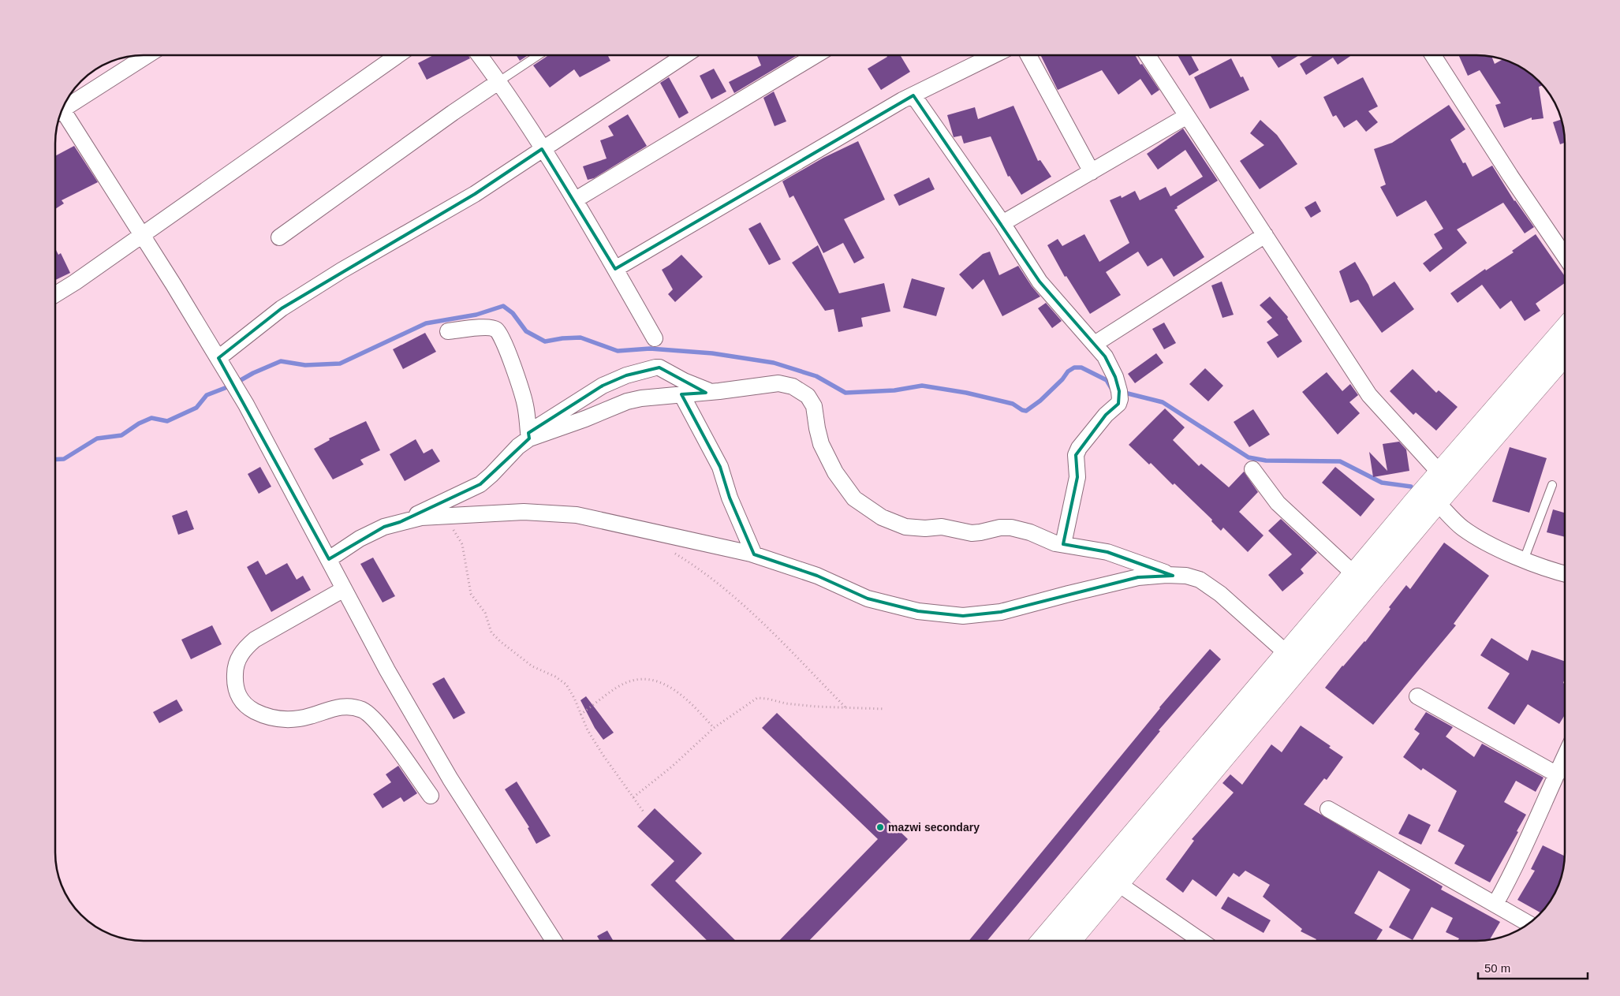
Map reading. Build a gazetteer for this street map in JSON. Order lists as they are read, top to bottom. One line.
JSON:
{"places":["mazwi secondary"],"scale_bar":"50 m"}
